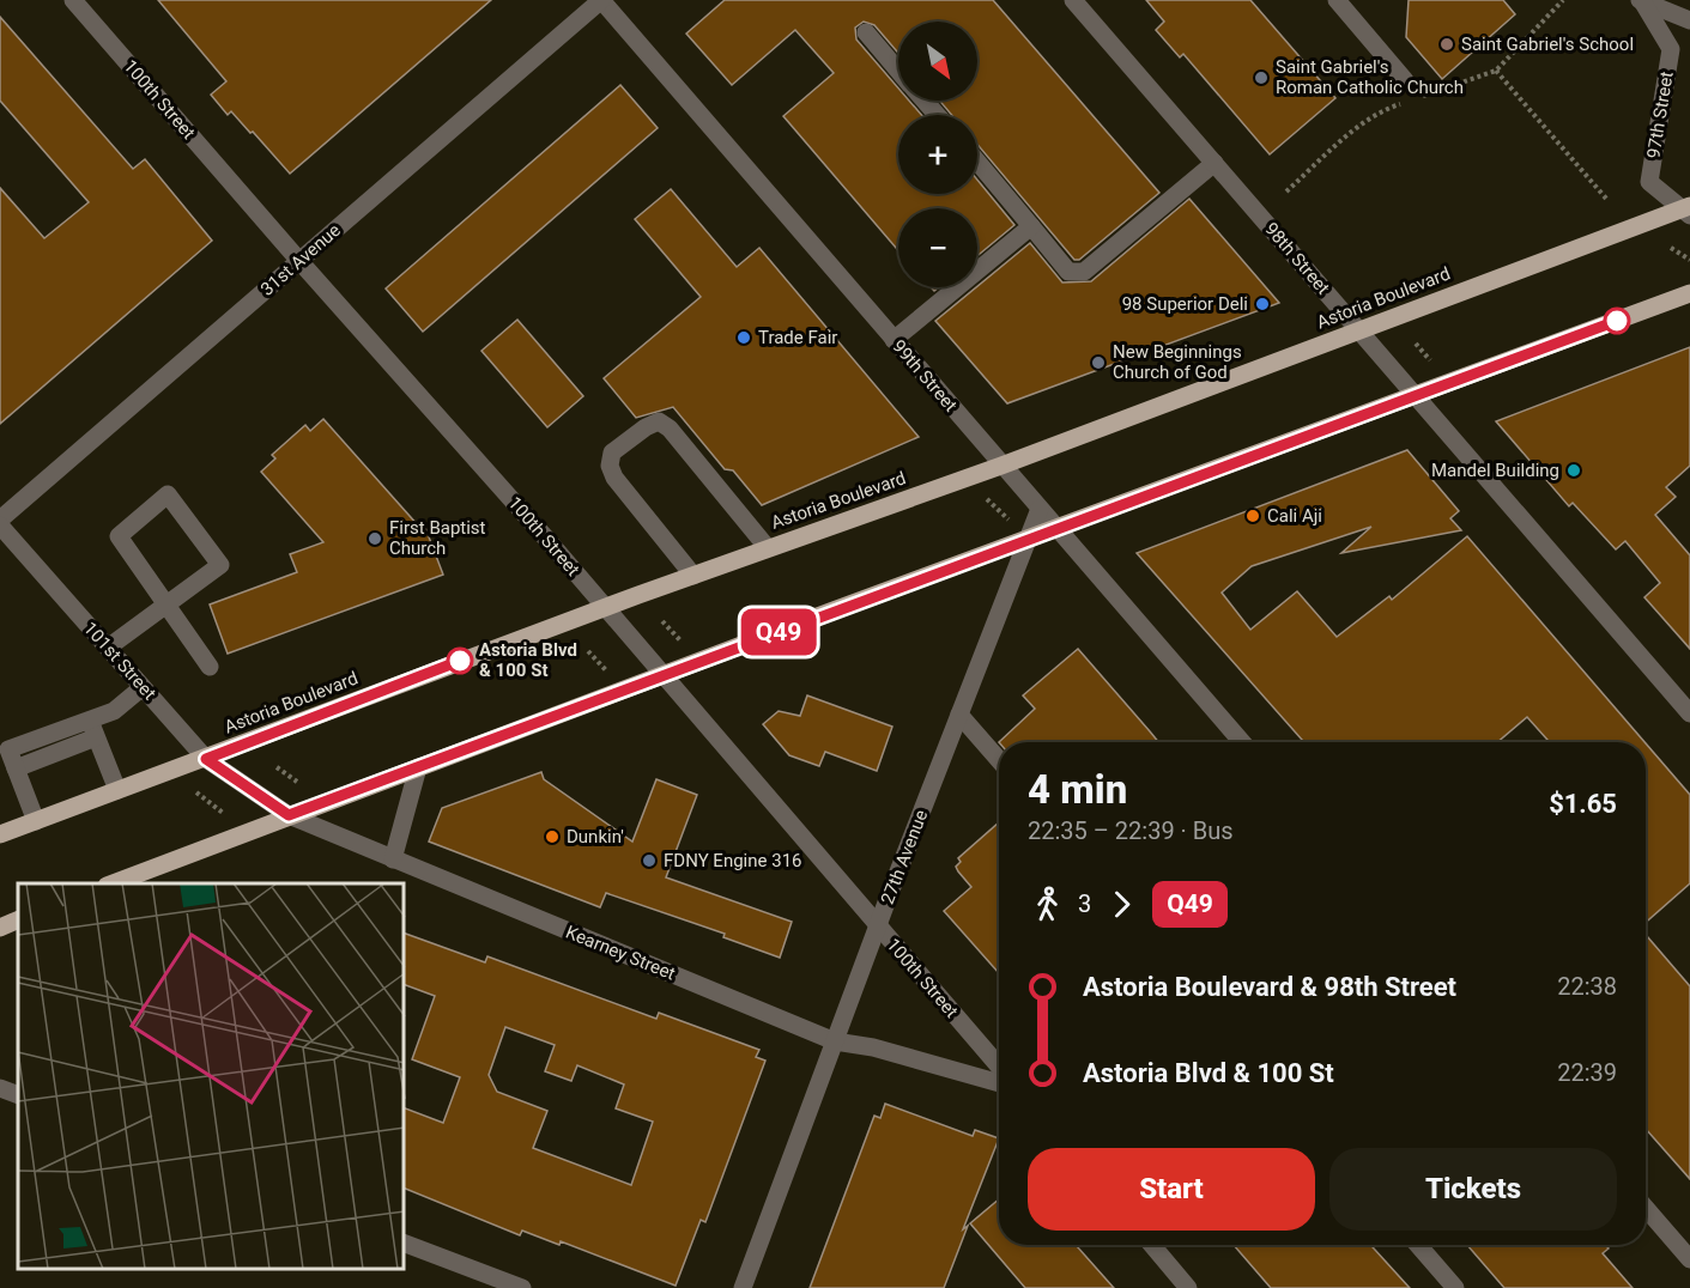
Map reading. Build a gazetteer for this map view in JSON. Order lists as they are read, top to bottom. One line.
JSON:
{"streets":{"main road":["Astoria Boulevard"],"street":["100th Street","97th Street","98th Street","31st Avenue","99th Street","101st Street","27th Avenue","Kearney Street"]},"crossings":[["100th Street","31st Avenue"],["100th Street","Astoria Boulevard"],["100th Street","27th Avenue"],["97th Street","Astoria Boulevard"],["98th Street","Astoria Boulevard"],["31st Avenue","99th Street"],["Astoria Boulevard","99th Street"],["Astoria Boulevard","101st Street"],["99th Street","27th Avenue"],["101st Street","Kearney Street"],["27th Avenue","Kearney Street"]],"places":["Saint Gabriel's School","Saint Gabriel's Roman Catholic Church","98 Superior Deli","Trade Fair","New Beginnings Church of God","Mandel Building","Cali Aji","First Baptist Church","Astoria Blvd & 100 St","Dunkin'","FDNY Engine 316"],"lines":["bus line Q49"],"north":"bottom right","page":{"on_map":"Q49","map_buttons":["+","−"],"heading":["4 min","22:35 – 22:39 · Bus","$1.65"],"legs":["3","Q49"],"list":[{"name":"Astoria Boulevard & 98th Street","value":"22:38"},{"name":"Astoria Blvd & 100 St","value":"22:39"}],"buttons":["Start","Tickets"]}}
